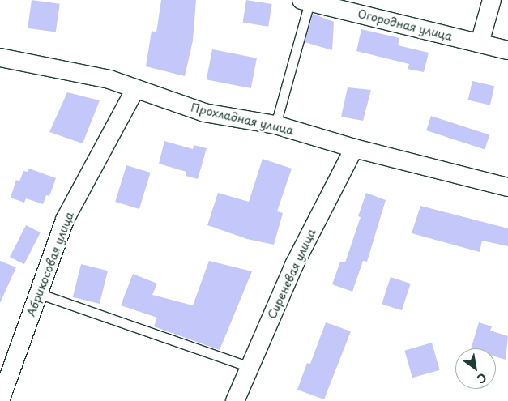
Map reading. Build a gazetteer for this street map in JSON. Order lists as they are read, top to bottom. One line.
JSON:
{"streets":{"street":["Огородная улица","Прохладная улица","Абрикосовая улица","Сиреневая улица"]},"crossings":[["Прохладная улица","Абрикосовая улица"],["Прохладная улица","Сиреневая улица"]],"north":"bottom right"}
